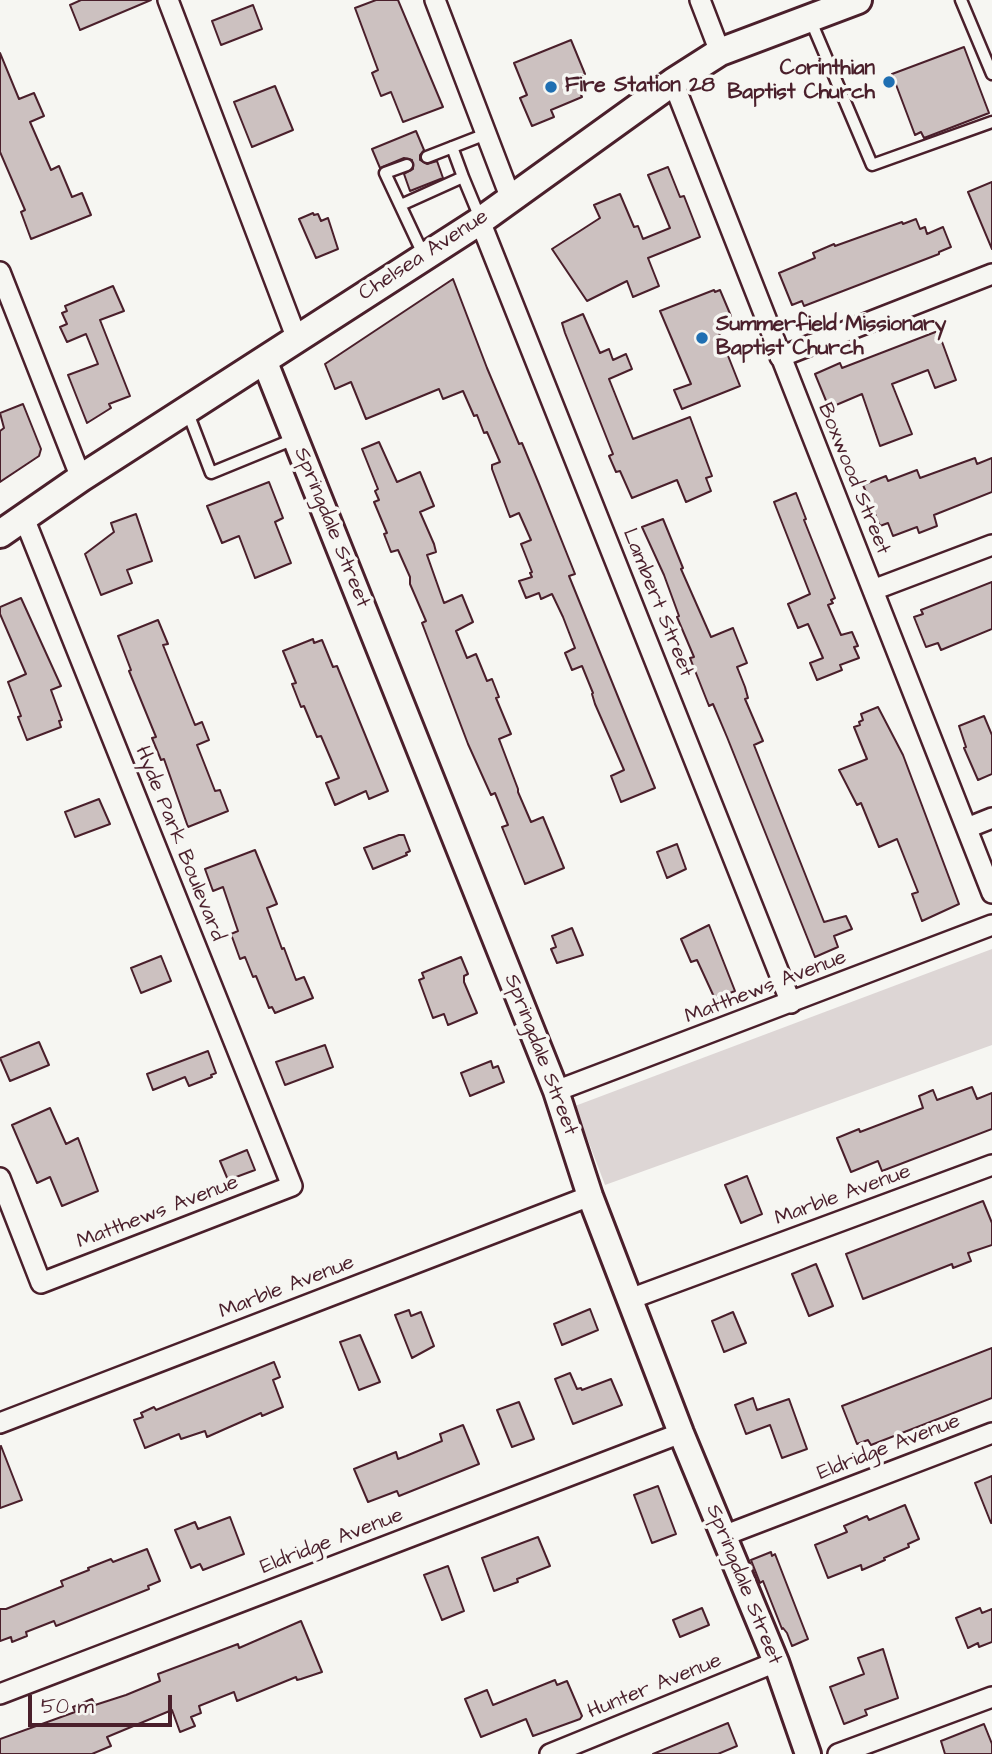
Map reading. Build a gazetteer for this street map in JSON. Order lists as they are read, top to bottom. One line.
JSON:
{"streets":{"main road":["Chelsea Avenue"],"street":["Boxwood Street","Springdale Street","Lambert Street","Hyde Park Boulevard","Matthews Avenue","Marble Avenue","Eldridge Avenue","Hunter Avenue"]},"crossings":[["Chelsea Avenue","Boxwood Street"],["Chelsea Avenue","Springdale Street"],["Chelsea Avenue","Lambert Street"],["Chelsea Avenue","Hyde Park Boulevard"],["Springdale Street","Matthews Avenue"],["Springdale Street","Marble Avenue"],["Springdale Street","Eldridge Avenue"],["Springdale Street","Hunter Avenue"],["Lambert Street","Matthews Avenue"],["Hyde Park Boulevard","Matthews Avenue"]],"places":["Corinthian Baptist Church","Fire Station 28","Summerfield Missionary Baptist Church"],"scale_bar":"50 m"}
